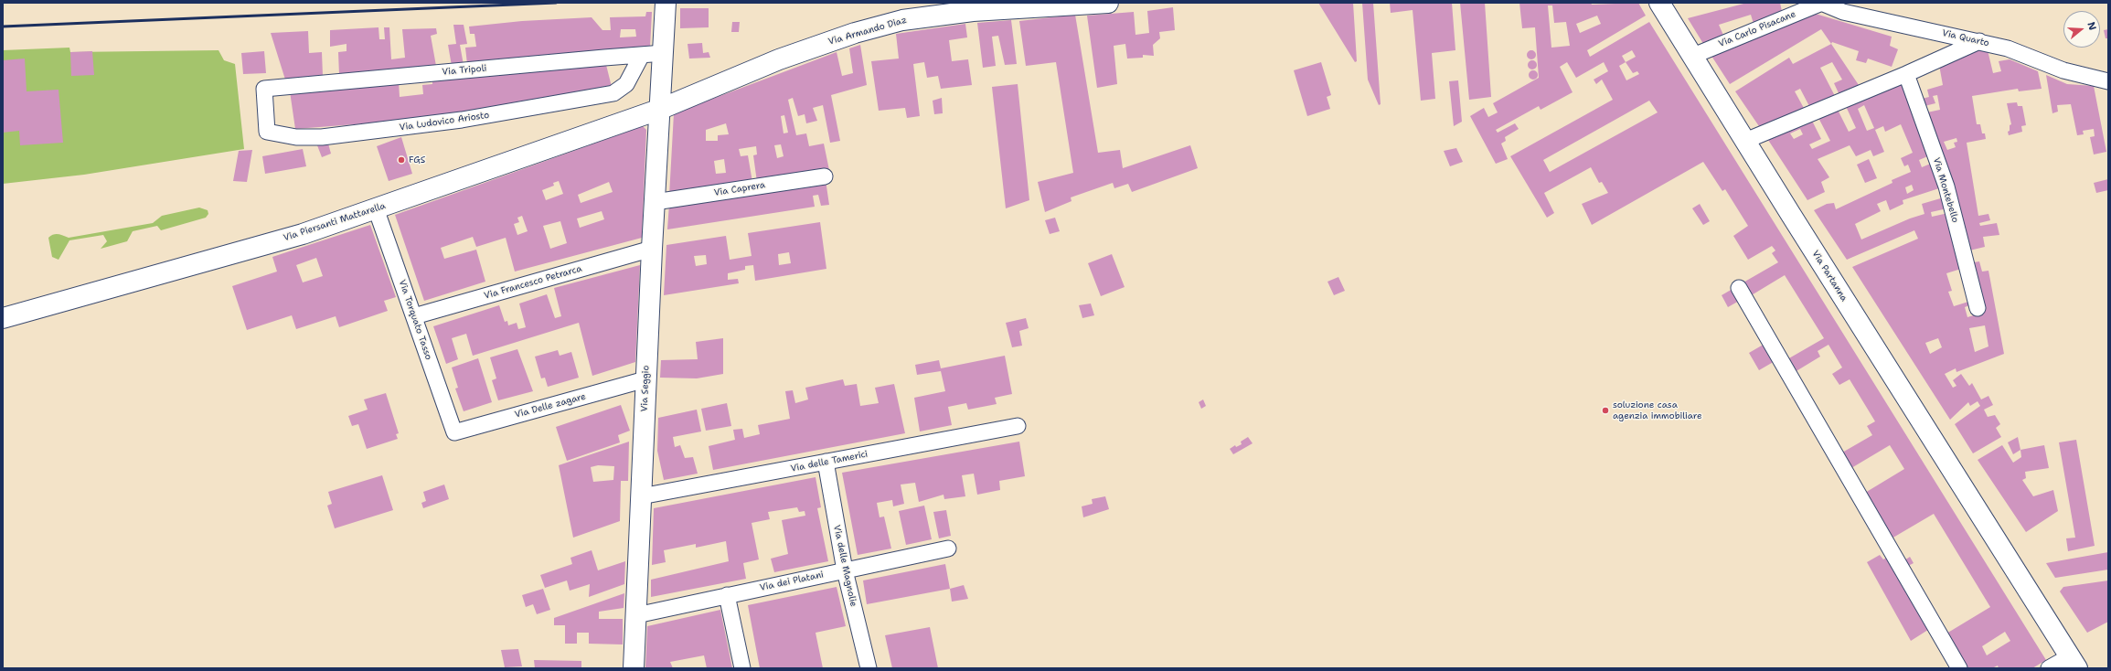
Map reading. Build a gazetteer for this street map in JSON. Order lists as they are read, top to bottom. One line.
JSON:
{"streets":{"street":["Via Carlo Pisacane","Via Armando Diaz","Via Quarto","Via Tripoli","Via Ludovico Ariosto","Via Caprera","Via Montebello","Via Piersanti Mattarella","Via Partanna","Via Francesco Petrarca","Via Torquato Tasso","Via Seggio","Via Delle zagare","Via delle Tamerici","Via delle Magnolie","Via dei Platani"]},"crossings":[["Via Carlo Pisacane","Via Quarto"],["Via Carlo Pisacane","Via Partanna"],["Via Armando Diaz","Via Piersanti Mattarella"],["Via Armando Diaz","Via Seggio"],["Via Tripoli","Via Ludovico Ariosto"],["Via Tripoli","Via Seggio"],["Via Caprera","Via Seggio"],["Via Piersanti Mattarella","Via Torquato Tasso"],["Via Piersanti Mattarella","Via Seggio"],["Via Francesco Petrarca","Via Torquato Tasso"],["Via Francesco Petrarca","Via Seggio"],["Via Torquato Tasso","Via Delle zagare"],["Via Seggio","Via Delle zagare"],["Via Seggio","Via delle Tamerici"],["Via Seggio","Via dei Platani"],["Via delle Tamerici","Via delle Magnolie"],["Via delle Magnolie","Via dei Platani"]],"places":["FGS","soluzione casa agenzia immobiliare"],"north":"right"}
